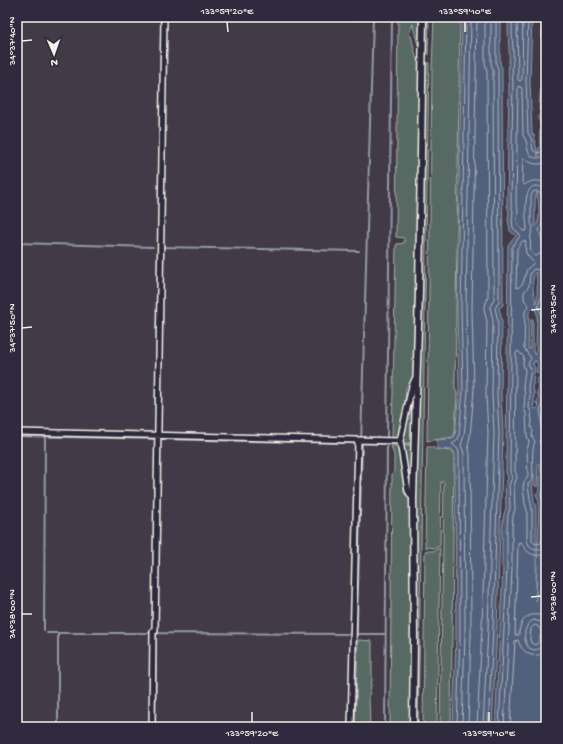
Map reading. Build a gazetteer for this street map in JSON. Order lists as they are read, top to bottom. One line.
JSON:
{"north":"bottom","coordinates":["133°59'20\"E","133°59'10\"E","34°37'40\"N","34°37'50\"N","34°38'00\"N"]}
